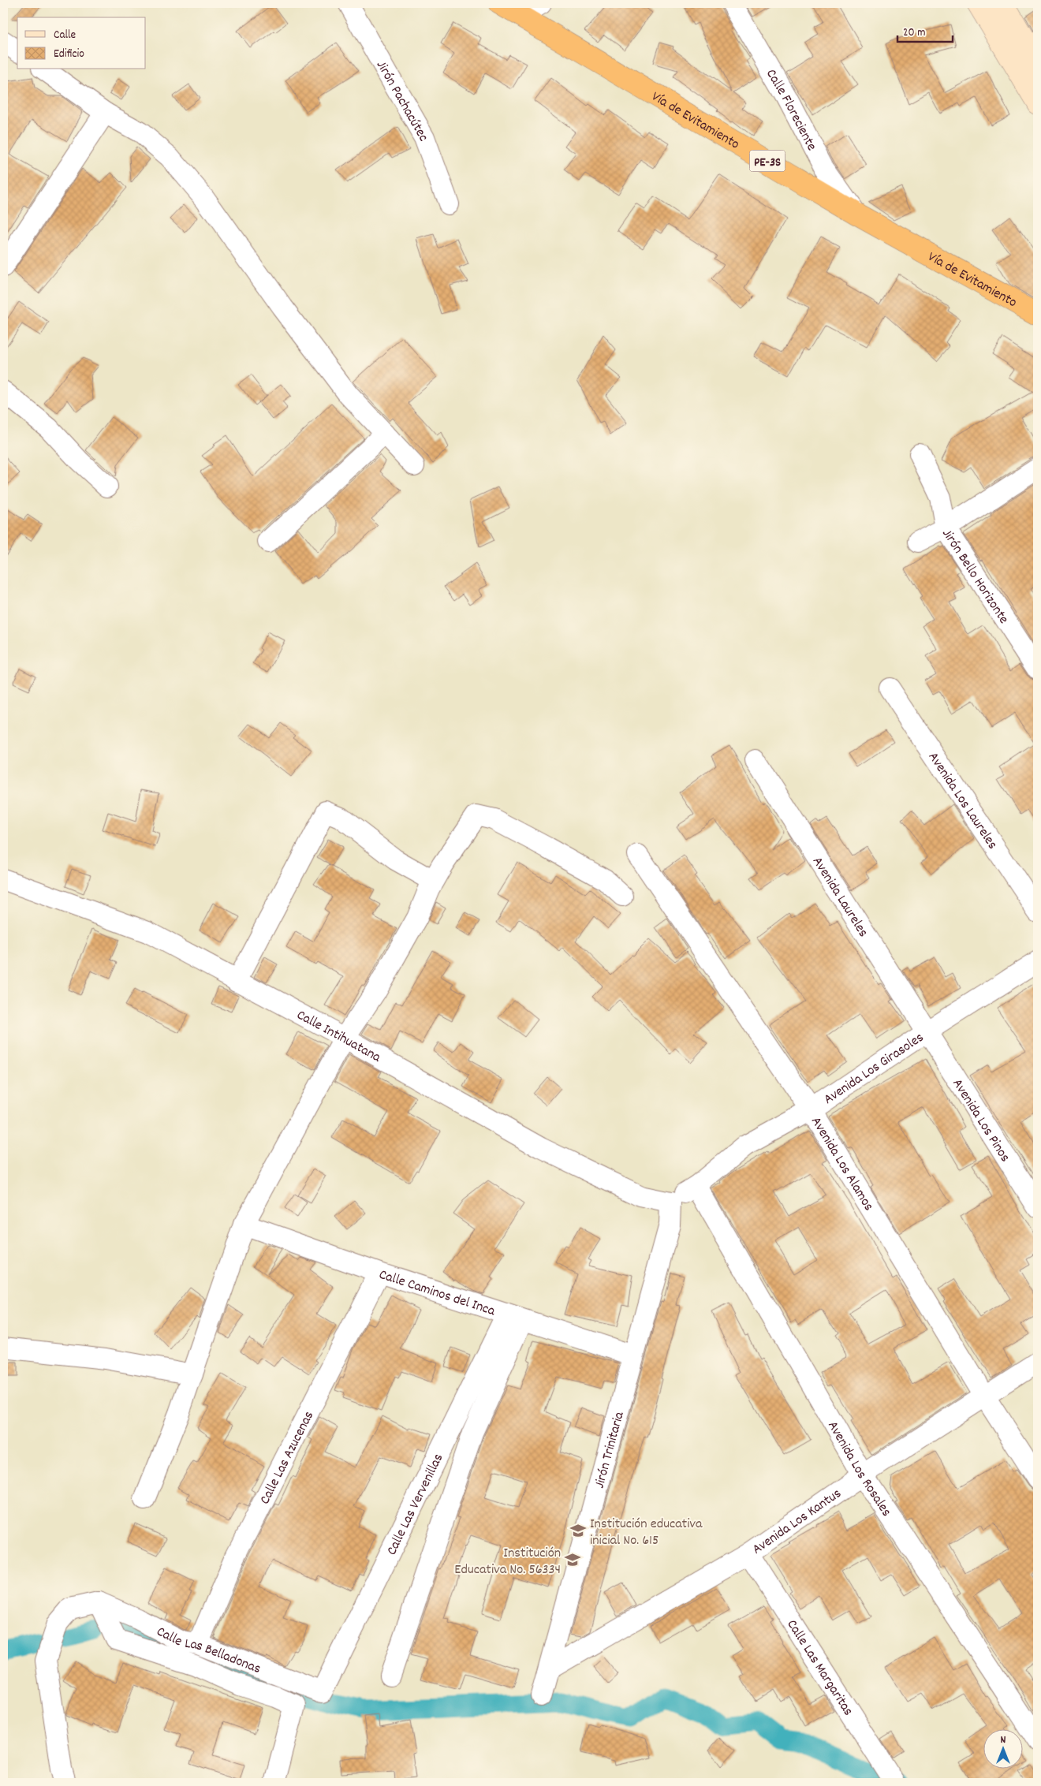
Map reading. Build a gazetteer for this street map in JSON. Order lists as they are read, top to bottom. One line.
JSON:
{"streets":{"highway":["Vía de Evitamiento","PE-3S"],"street":["Jirón Pachacútec","Calle Floreciente","Jirón Bello Horizonte","Avenida Los Laureles","Avenida Laureles","Calle Intihuatana","Avenida Los Girasoles","Avenida Los Pinos","Avenida Los Alamos","Calle Caminos del Inca","Jirón Trinitaria","Calle Las Azucenas","Avenida Los Rosales","Calle Las Vervenillas","Avenida Los Kantus","Calle Las Belladonas","Calle Las Margaritas"]},"crossings":[["Calle Floreciente","Vía de Evitamiento"],["Avenida Laureles","Avenida Los Girasoles"],["Avenida Laureles","Avenida Los Pinos"],["Calle Intihuatana","Avenida Los Girasoles"],["Calle Intihuatana","Jirón Trinitaria"],["Avenida Los Girasoles","Avenida Los Pinos"],["Avenida Los Girasoles","Avenida Los Alamos"],["Avenida Los Girasoles","Jirón Trinitaria"],["Avenida Los Girasoles","Avenida Los Rosales"],["Avenida Los Alamos","Avenida Los Kantus"],["Calle Caminos del Inca","Jirón Trinitaria"],["Calle Caminos del Inca","Calle Las Azucenas"],["Calle Caminos del Inca","Calle Las Vervenillas"],["Jirón Trinitaria","Avenida Los Kantus"],["Calle Las Azucenas","Calle Las Belladonas"],["Avenida Los Rosales","Avenida Los Kantus"],["Calle Las Vervenillas","Calle Las Belladonas"],["Avenida Los Kantus","Calle Las Margaritas"]],"places":{"school or university":["Institución educativa inicial No. 615","Institución Educativa No. 56334"]},"legend":["Calle","Edificio"],"scale_bar":"20 m","north":"top"}
